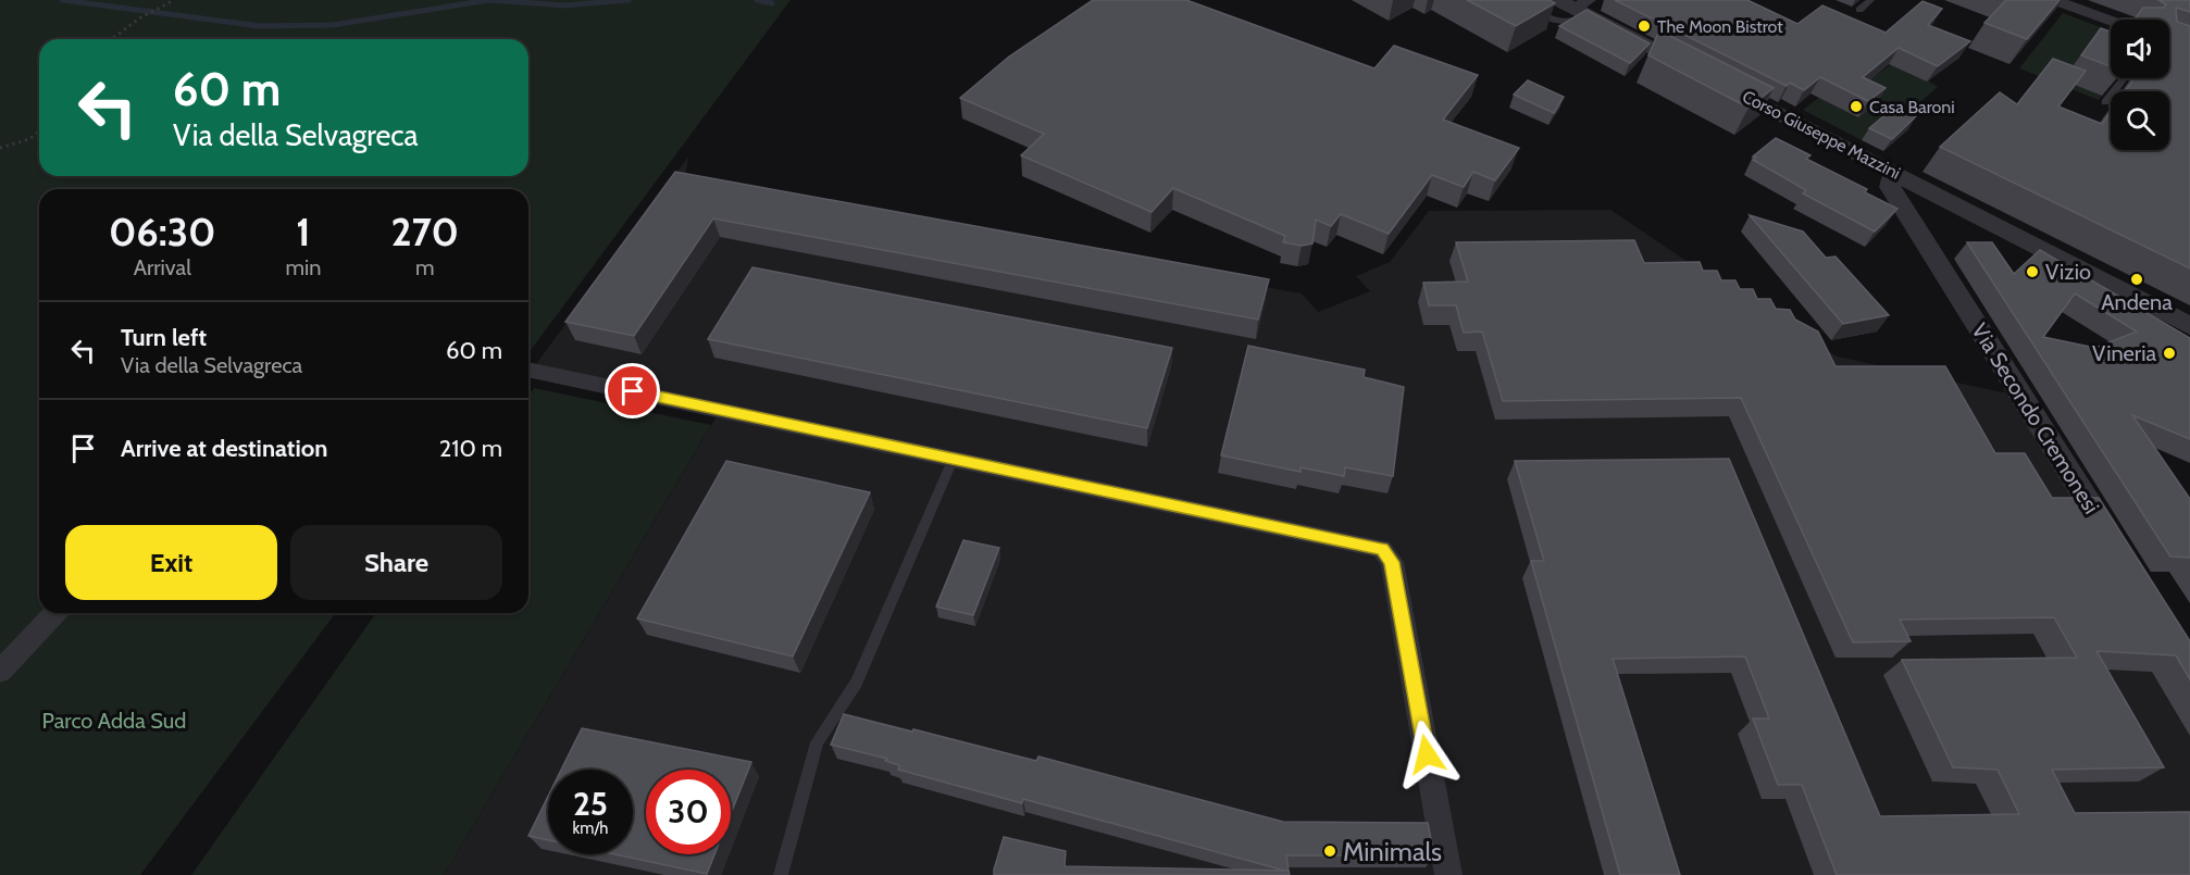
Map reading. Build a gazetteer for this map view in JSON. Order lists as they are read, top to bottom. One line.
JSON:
{"streets":{"street":["Corso Giuseppe Mazzini","Via Secondo Cremonesi"]},"crossings":[["Corso Giuseppe Mazzini","Via Secondo Cremonesi"]],"parks":["Parco Adda Sud"],"places":["The Moon Bistrot","Casa Baroni","Vizio","Andena","Vineria","Minimals"],"page":{"turn":["60 m","Via della Selvagreca"],"eta":["06:30","Arrival","1","min","270","m"],"list":[{"name":"Turn left","note":"Via della Selvagreca","value":"60 m"},{"name":"Arrive at destination","value":"210 m"}],"buttons":["Exit","Share"],"speed":"25 km/h","limit":"30"}}
